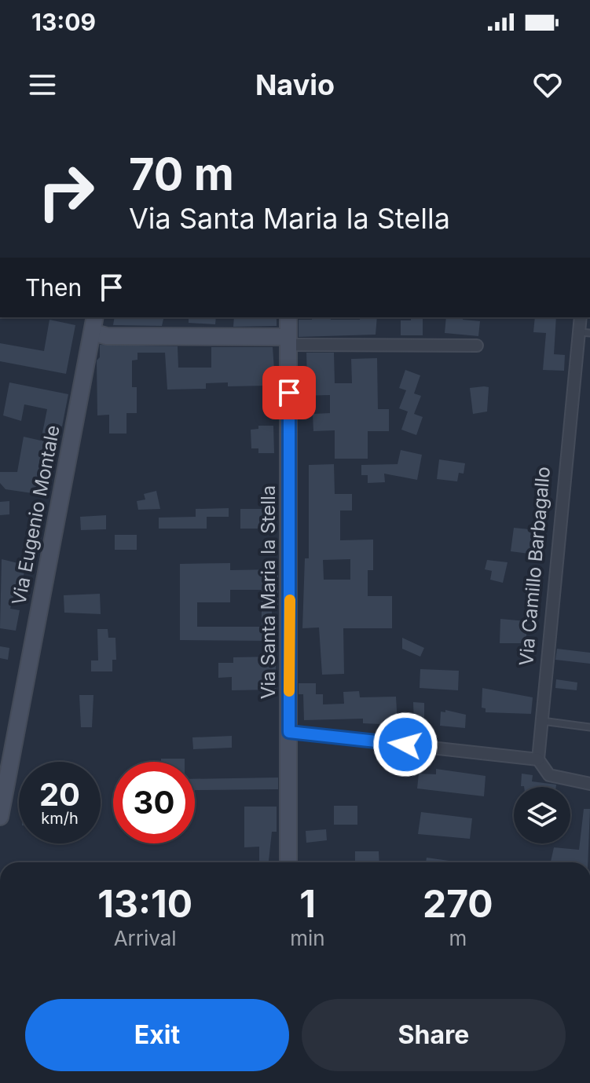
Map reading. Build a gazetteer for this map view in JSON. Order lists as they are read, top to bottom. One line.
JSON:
{"streets":{"street":["Via Eugenio Montale","Via Camillo Barbagallo","Via Santa Maria la Stella"]},"page":{"status":"13:09","header":"Navio","turn":["70 m","Via Santa Maria la Stella"],"then":"Then","speed":"20 km/h","limit":"30","eta":["13:10","Arrival","1","min","270","m"],"buttons":["Exit","Share"]}}
